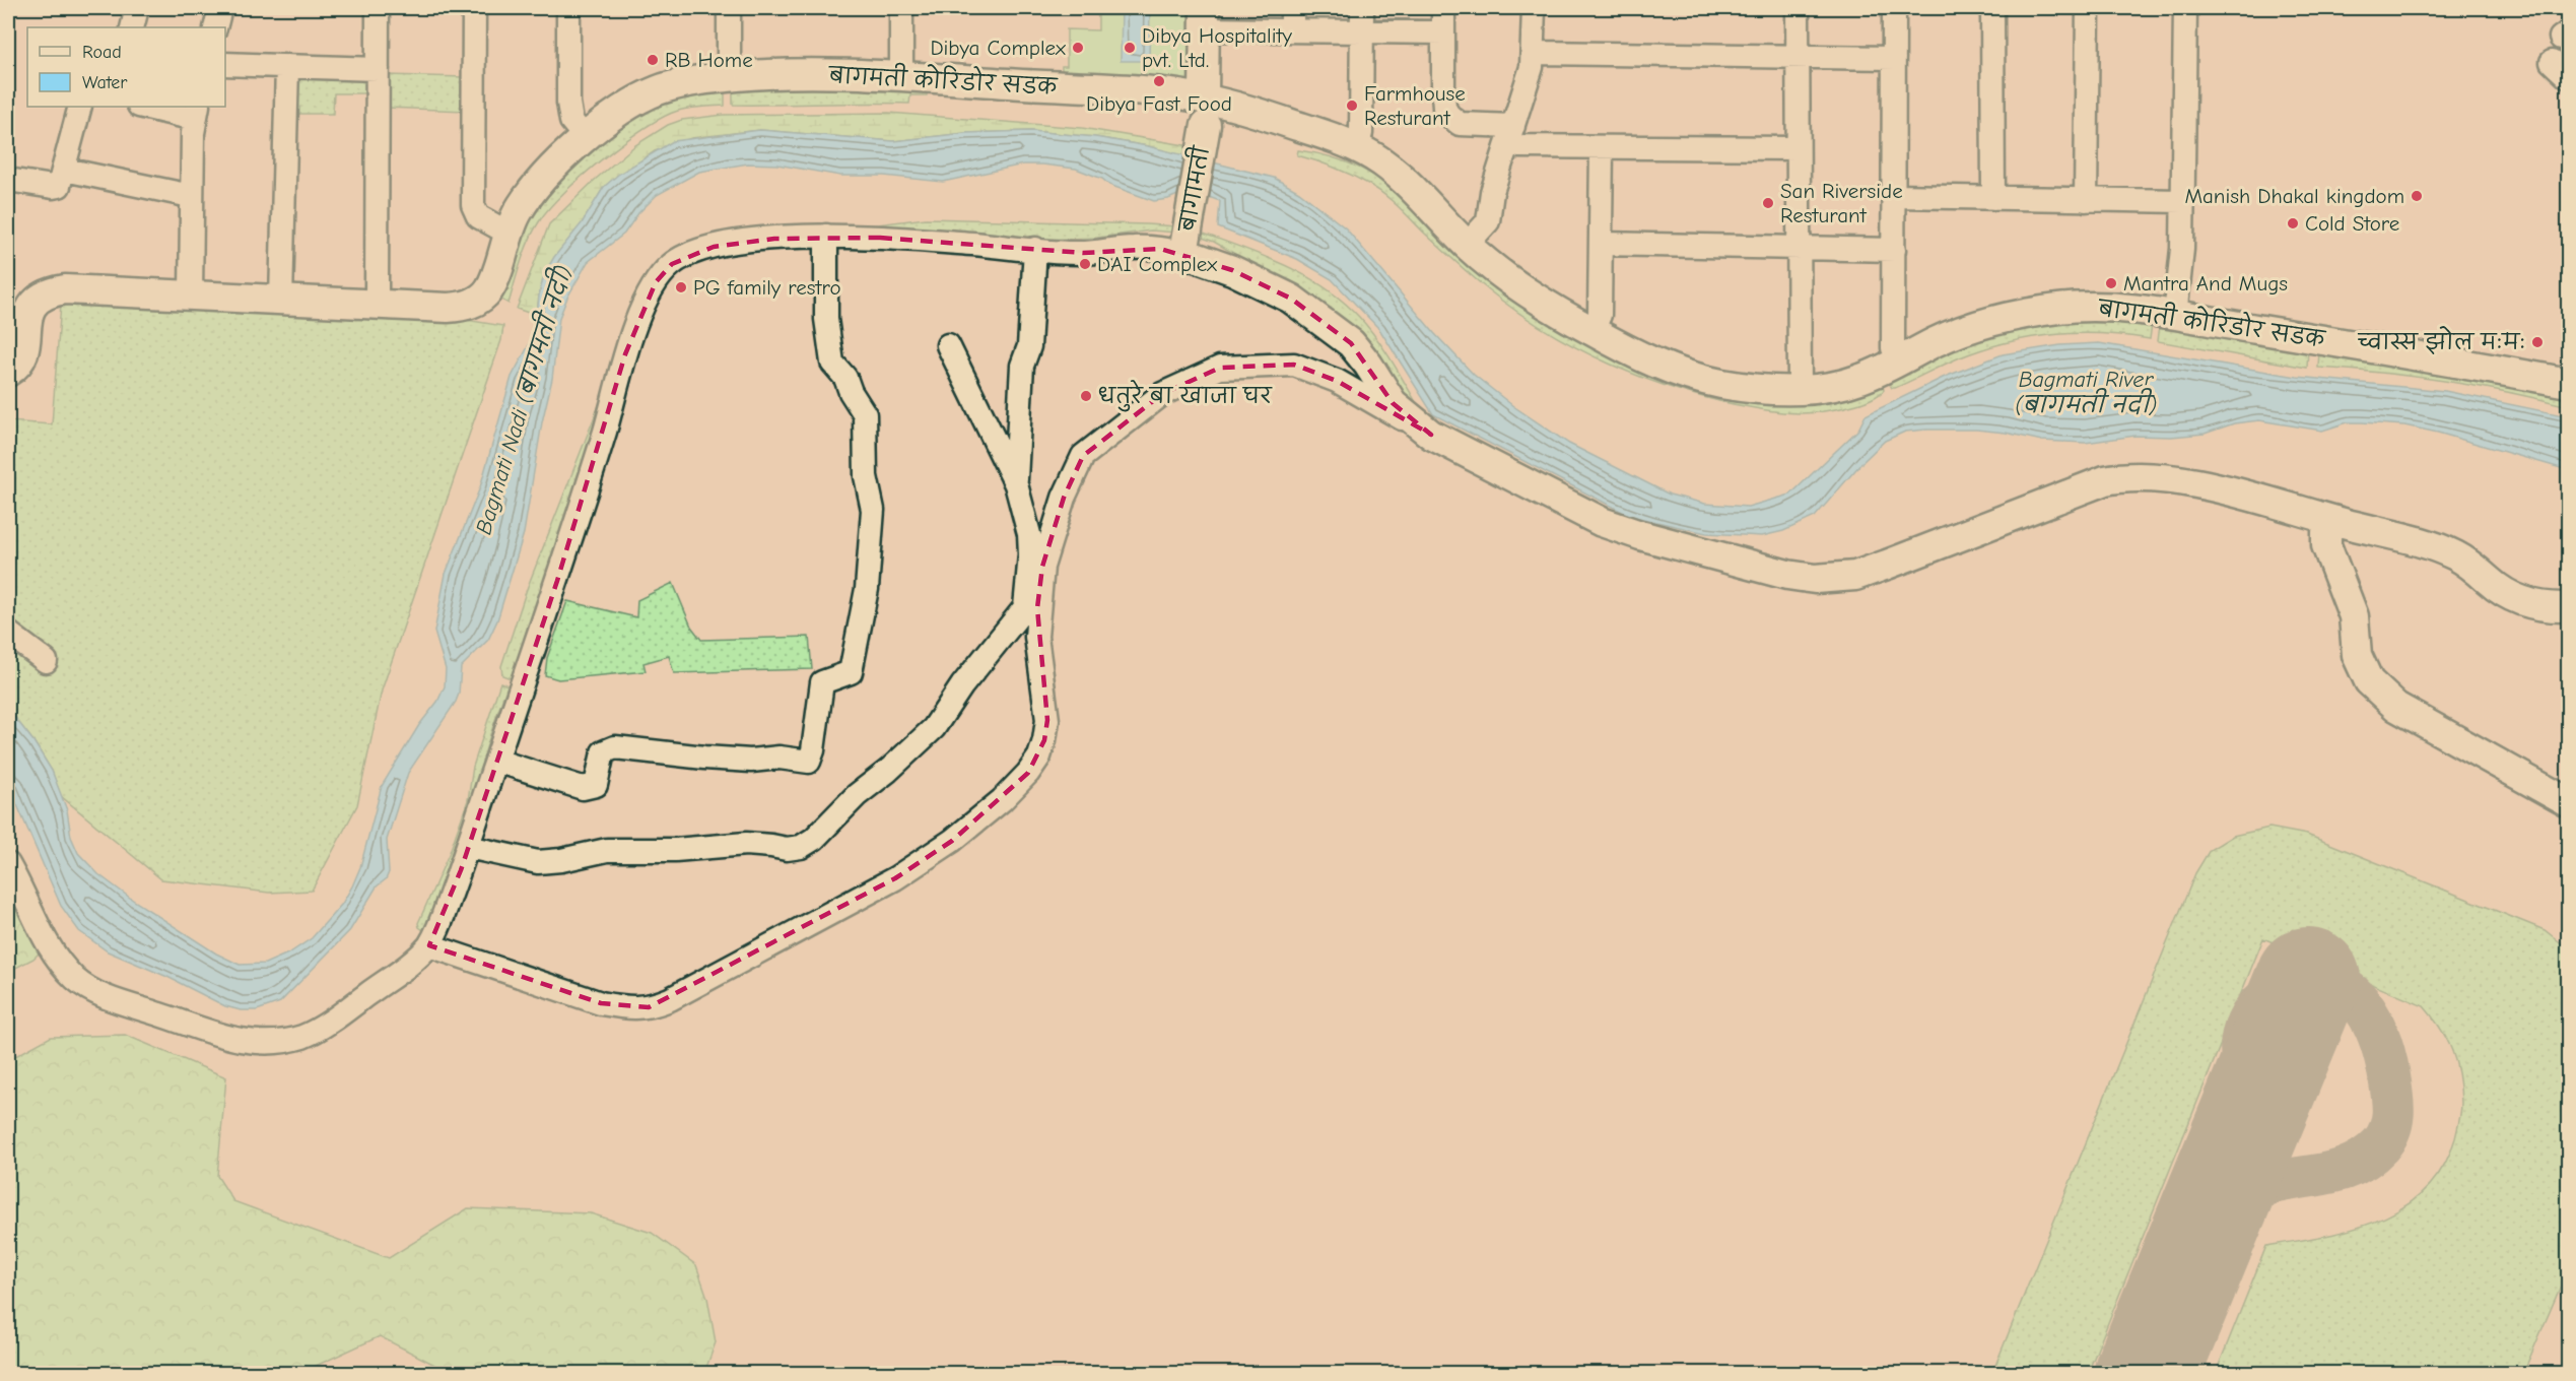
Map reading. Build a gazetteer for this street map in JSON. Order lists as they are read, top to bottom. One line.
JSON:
{"streets":{"main road":["बागमती कोरिडोर सडक","बागामती"]},"crossings":[["बागमती कोरिडोर सडक","बागामती"]],"water":["Bagmati River (बागमती नदी)","Bagmati Nadi (बागमती नदी)"],"places":["Dibya Complex","Dibya Hospitality pvt. Ltd.","RB Home","Dibya Fast Food","Farmhouse Resturant","Manish Dhakal kingdom","San Riverside Resturant","Cold Store","DAI Complex","Mantra And Mugs","PG family restro","च्वास्स झोल मःमः","धतुरे बा खाजा घर"],"legend":["Road","Water"]}
